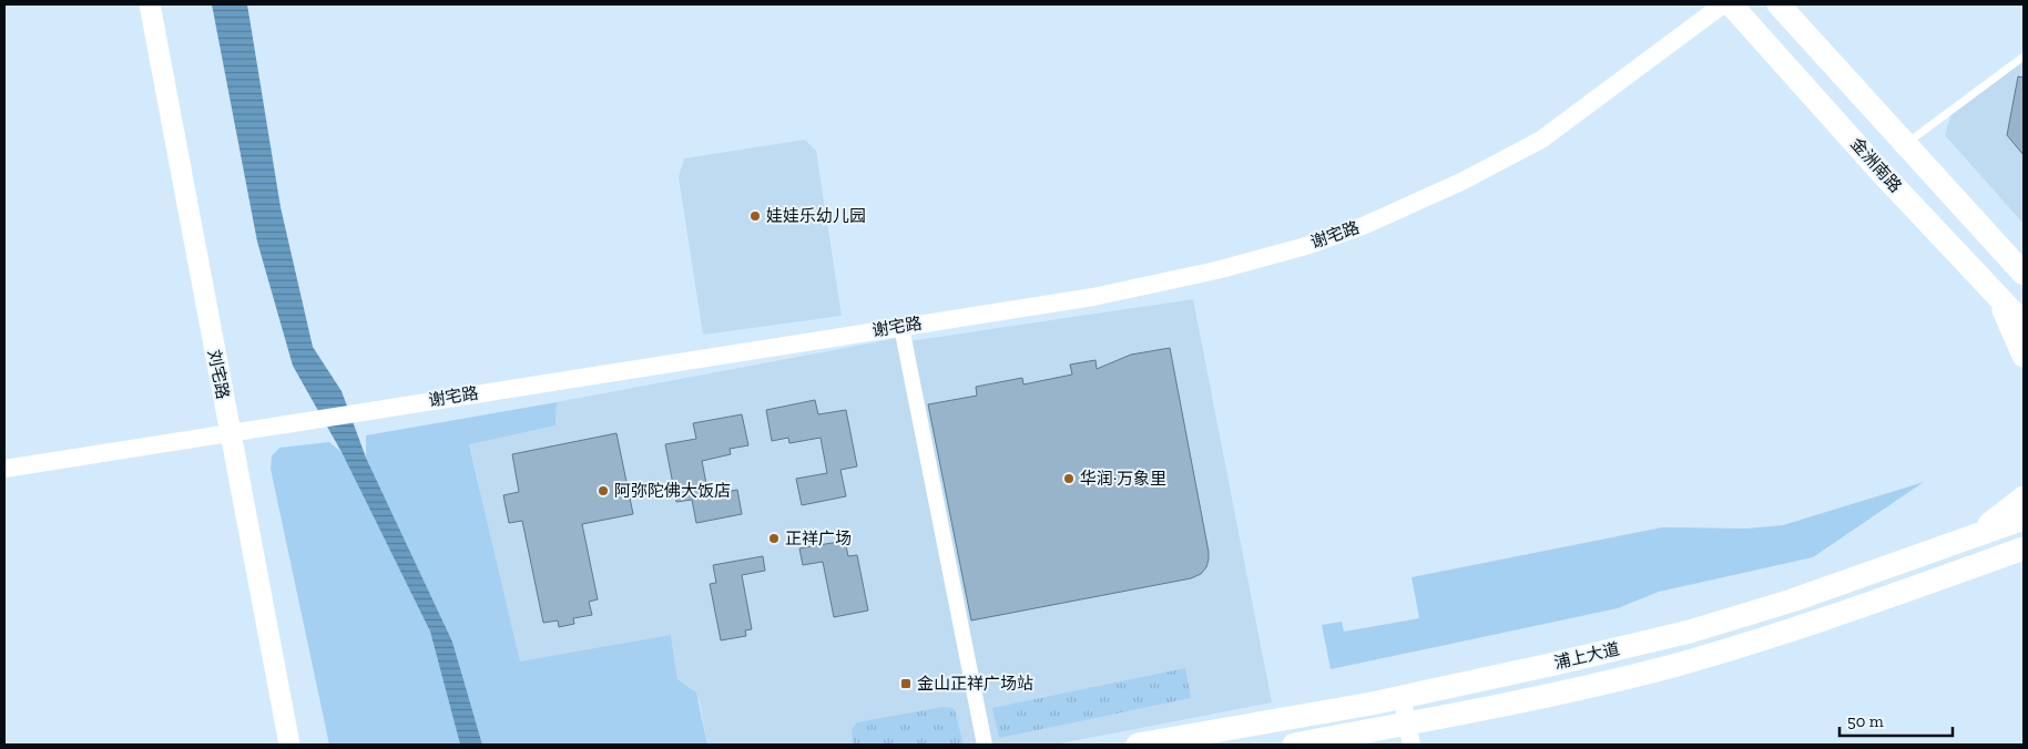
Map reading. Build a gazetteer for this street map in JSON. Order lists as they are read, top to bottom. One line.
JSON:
{"streets":{"main road":["金洲南路","刘宅路","浦上大道"],"street":["谢宅路"]},"crossings":[["谢宅路","刘宅路"]],"places":{"other":["娃娃乐幼儿园","华润·万象里","阿弥陀佛大饭店","正祥广场"],"transit":["金山正祥广场站"]},"scale_bar":"50 m"}
